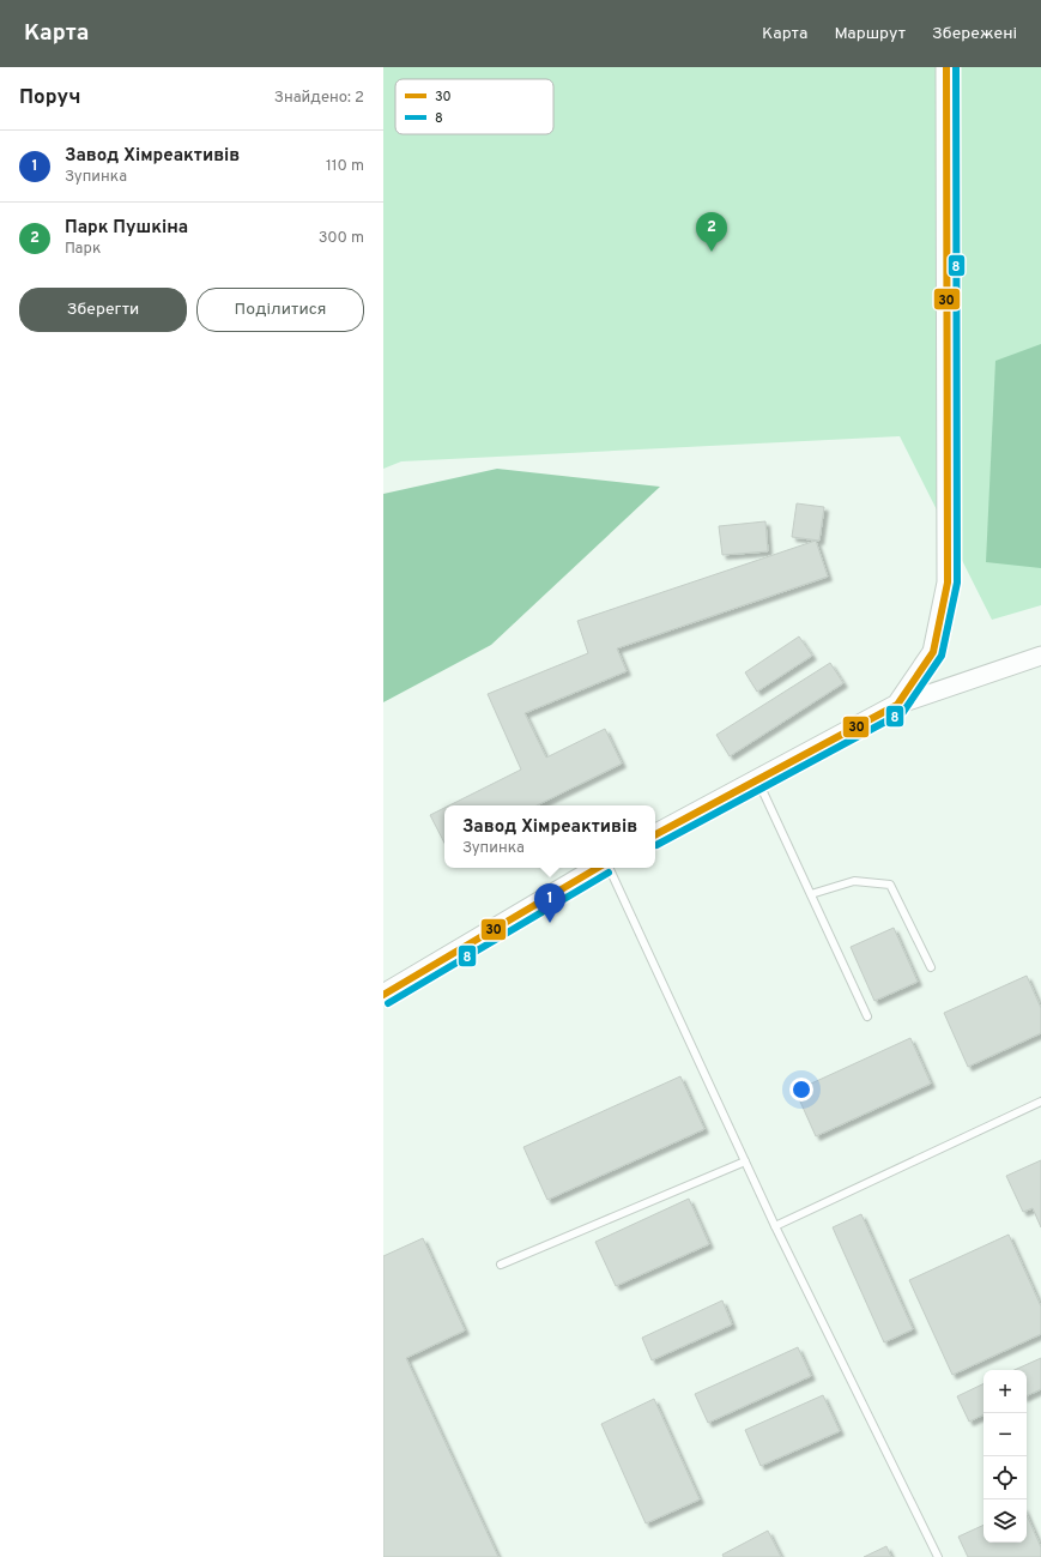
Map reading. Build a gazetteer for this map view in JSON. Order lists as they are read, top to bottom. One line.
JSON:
{"lines":["transit line 30","transit line 8"],"legend":["30","8"],"page":{"header":"Карта","nav":["Карта","Маршрут","Збережені"],"heading":["Поруч","Знайдено: 2"],"list":[{"mark":"1","name":"Завод Хімреактивів","note":"Зупинка","value":"110 m"},{"mark":"2","name":"Парк Пушкіна","note":"Парк","value":"300 m"}],"pins":["2","1"],"buttons":["Зберегти","Поділитися"],"popup":["Завод Хімреактивів","Зупинка"],"map_buttons":["+","−"]}}
